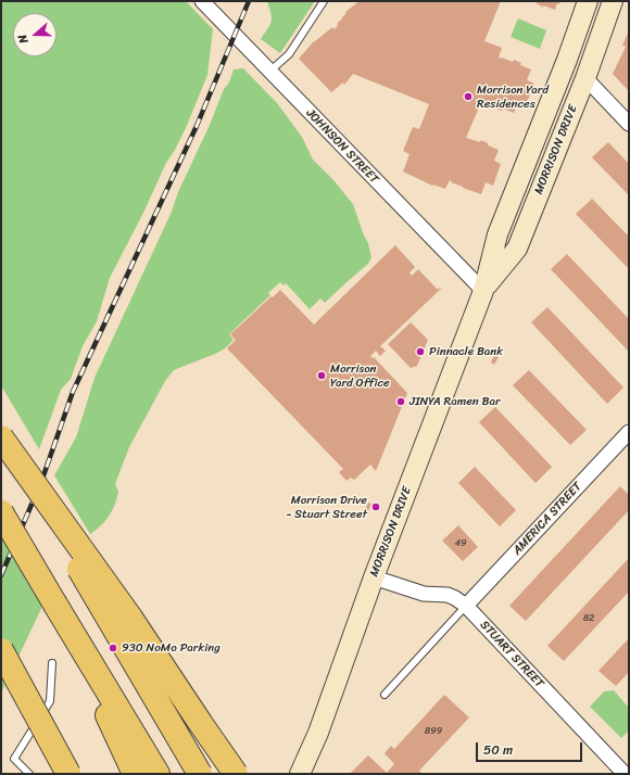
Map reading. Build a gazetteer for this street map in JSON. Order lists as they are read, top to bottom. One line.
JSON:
{"streets":{"main road":["MORRISON DRIVE"],"street":["JOHNSON STREET","AMERICA STREET","STUART STREET"]},"crossings":[["JOHNSON STREET","MORRISON DRIVE"],["MORRISON DRIVE","STUART STREET"],["AMERICA STREET","STUART STREET"]],"places":["Morrison Yard Residences","Pinnacle Bank","Morrison Yard Office","JINYA Ramen Bar","Morrison Drive - Stuart Street","930 NoMo Parking"],"house_numbers":["49","82","899"],"scale_bar":"50 m","north":"left"}
